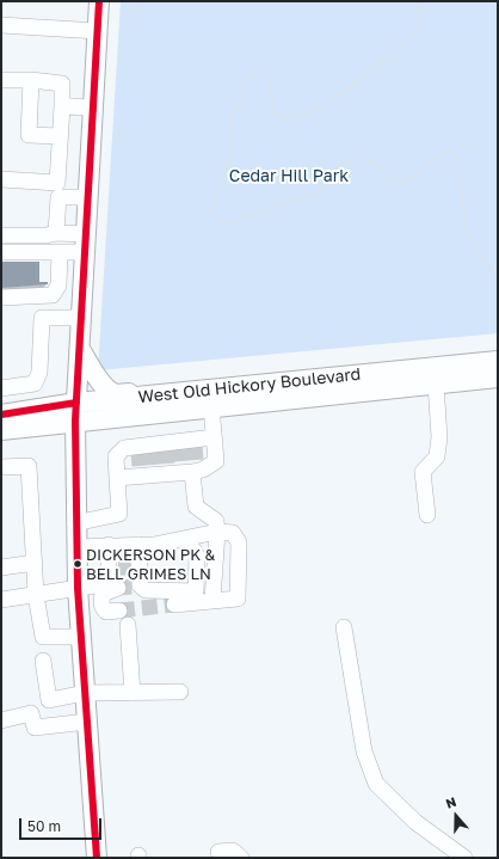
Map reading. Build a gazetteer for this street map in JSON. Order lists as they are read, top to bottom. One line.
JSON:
{"streets":{"main road":["West Old Hickory Boulevard"]},"parks":["Cedar Hill Park"],"places":["DICKERSON PK & BELL GRIMES LN"],"scale_bar":"50 m","north":"top"}
